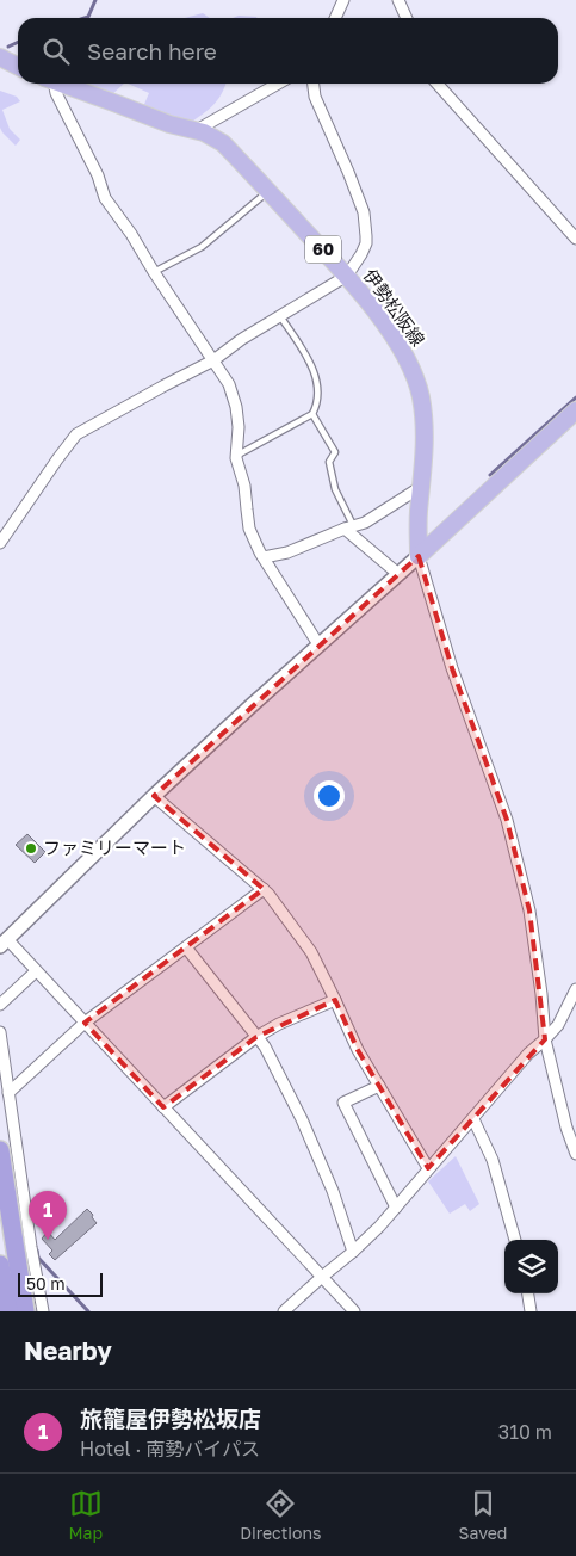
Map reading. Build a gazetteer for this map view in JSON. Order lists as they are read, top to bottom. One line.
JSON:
{"streets":{"main road":["60","伊勢松阪線"]},"places":["ファミリーマート"],"scale_bar":"50 m","page":{"search":"Search here","pins":"1","scale":"50 m","heading":"Nearby","list":[{"mark":"1","name":"旅籠屋伊勢松坂店","note":"Hotel · 南勢バイパス","value":"310 m"}],"nav":["Map","Directions","Saved"]}}
